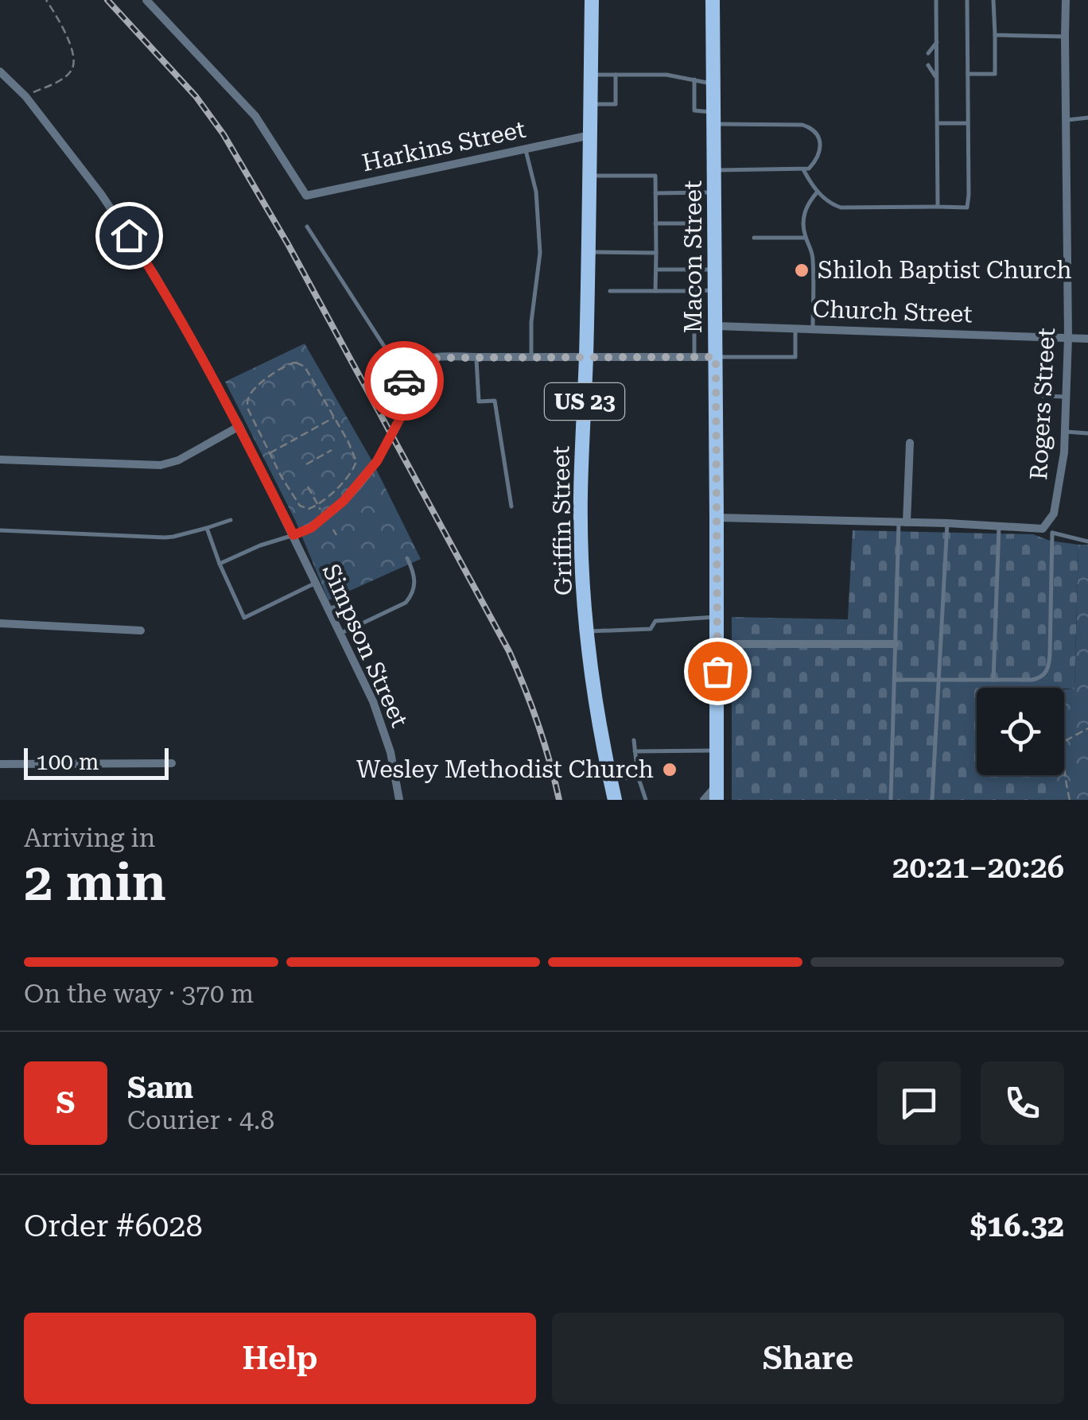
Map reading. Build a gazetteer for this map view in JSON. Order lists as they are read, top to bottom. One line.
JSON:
{"streets":{"main road":["Macon Street","US 23","Griffin Street"],"street":["Harkins Street","Church Street","Rogers Street","Simpson Street"]},"crossings":[["Harkins Street","Griffin Street"],["Macon Street","Church Street"],["Church Street","Rogers Street"]],"places":["Shiloh Baptist Church","Wesley Methodist Church"],"scale_bar":"100 m","page":{"scale":"100 m","heading":["2 min","Arriving in","20:21–20:26"],"panel":["Sam","Courier · 4.8","Order #6028","$16.32"],"bar":"On the way · 370 m","round":"S","buttons":["Help","Share"]}}
